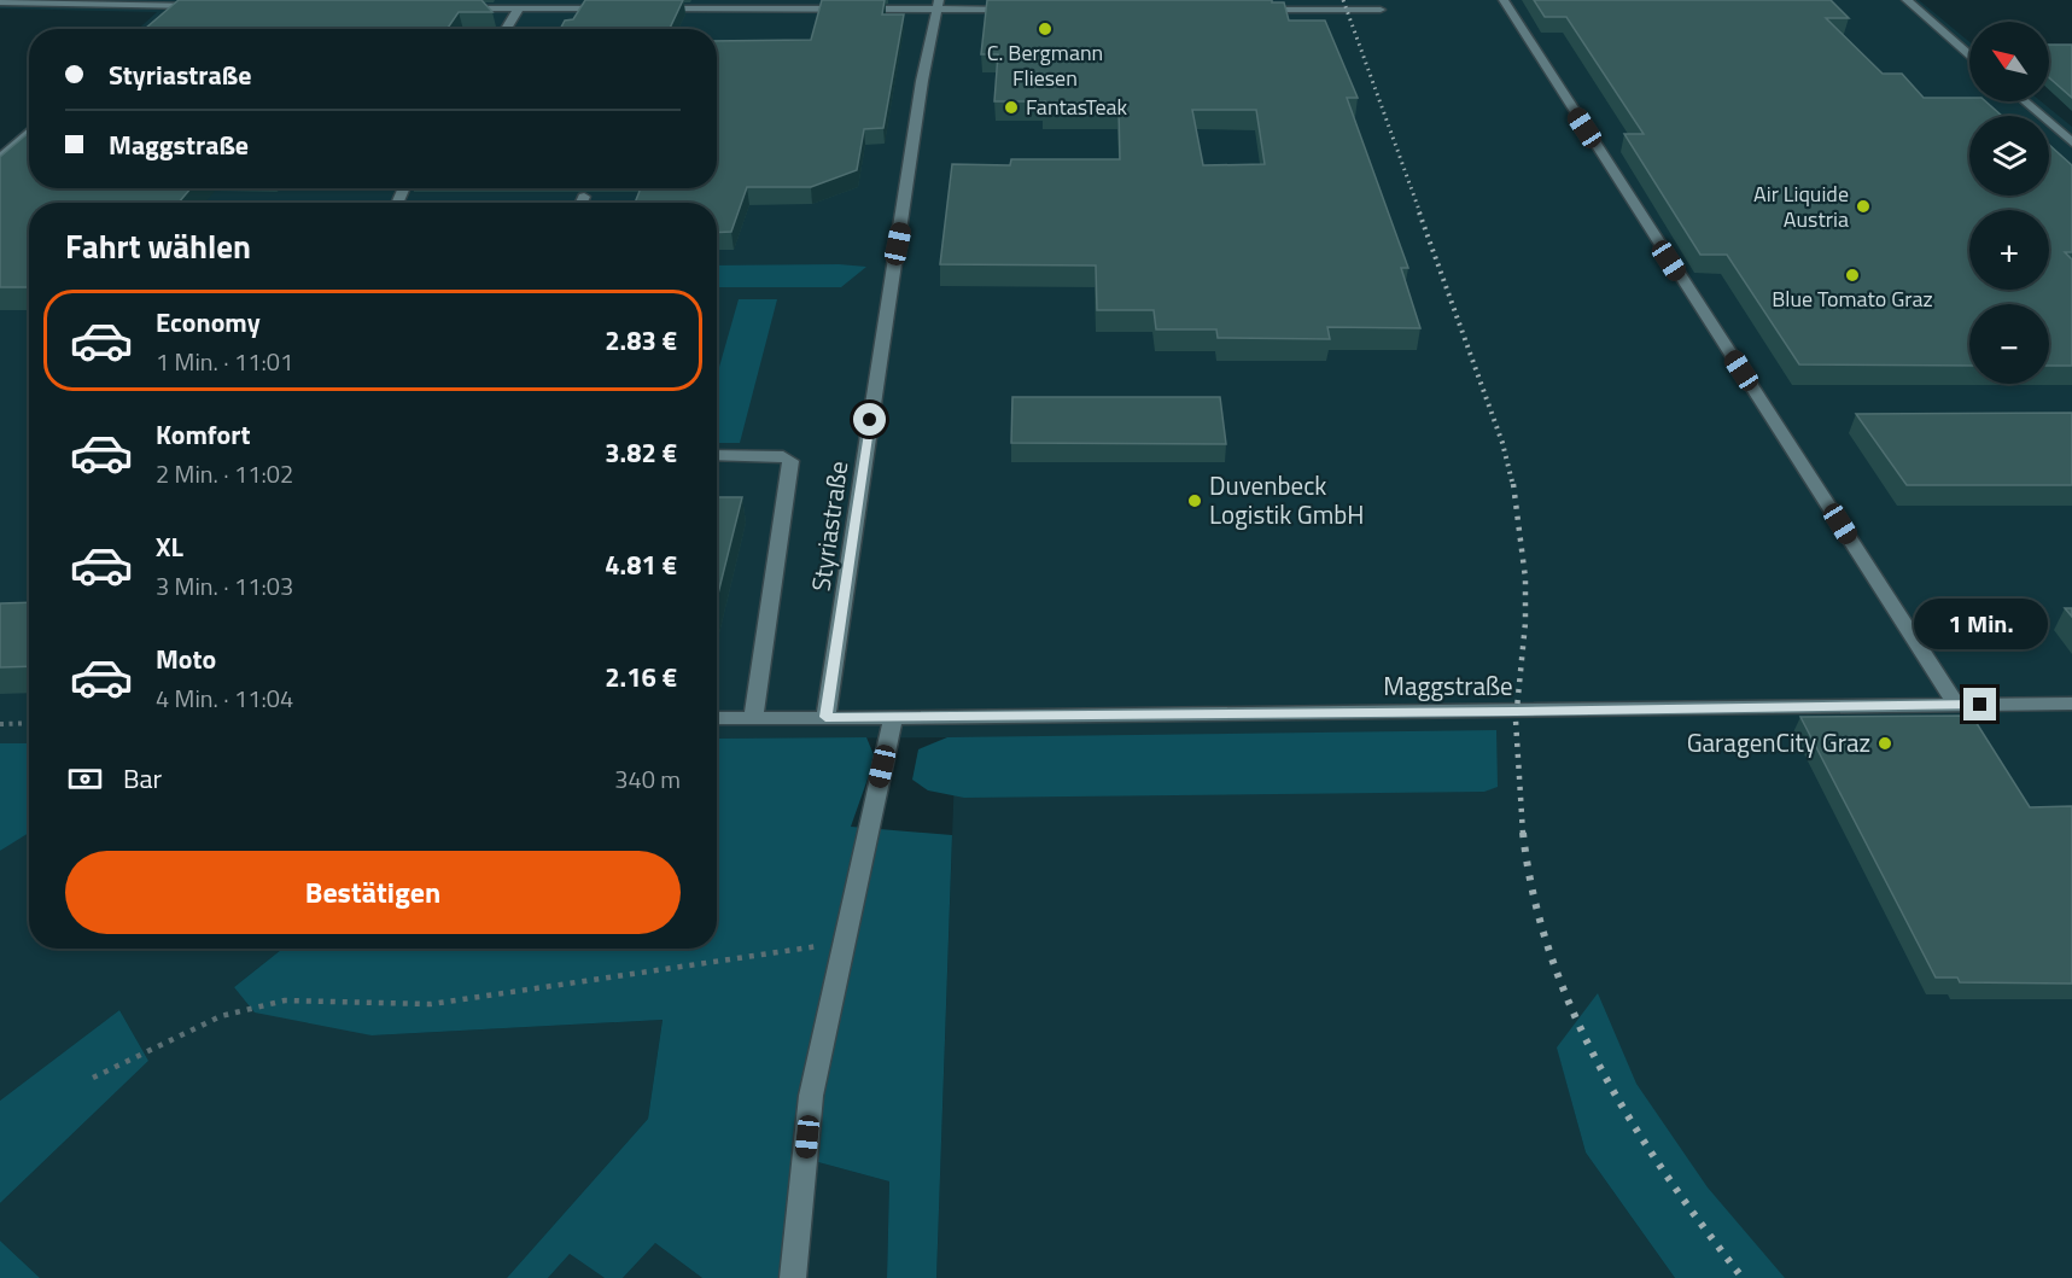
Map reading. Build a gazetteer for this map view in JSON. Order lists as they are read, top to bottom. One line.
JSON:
{"streets":{"street":["Styriastraße","Maggstraße"]},"crossings":[["Styriastraße","Maggstraße"]],"places":["C. Bergmann Fliesen","FantasTeak","Air Liquide Austria","Blue Tomato Graz","Duvenbeck Logistik GmbH","GaragenCity Graz"],"north":"top left","page":{"map_buttons":["+","−"],"banner":["Styriastraße","Maggstraße"],"heading":"Fahrt wählen","list":[{"name":"Economy","note":"1 Min. · 11:01","value":"2.83 €"},{"name":"Komfort","note":"2 Min. · 11:02","value":"3.82 €"},{"name":"XL","note":"3 Min. · 11:03","value":"4.81 €"},{"name":"Moto","note":"4 Min. · 11:04","value":"2.16 €"}],"bubble":"1 Min.","pay":["Bar","340 m"],"buttons":"Bestätigen"}}
